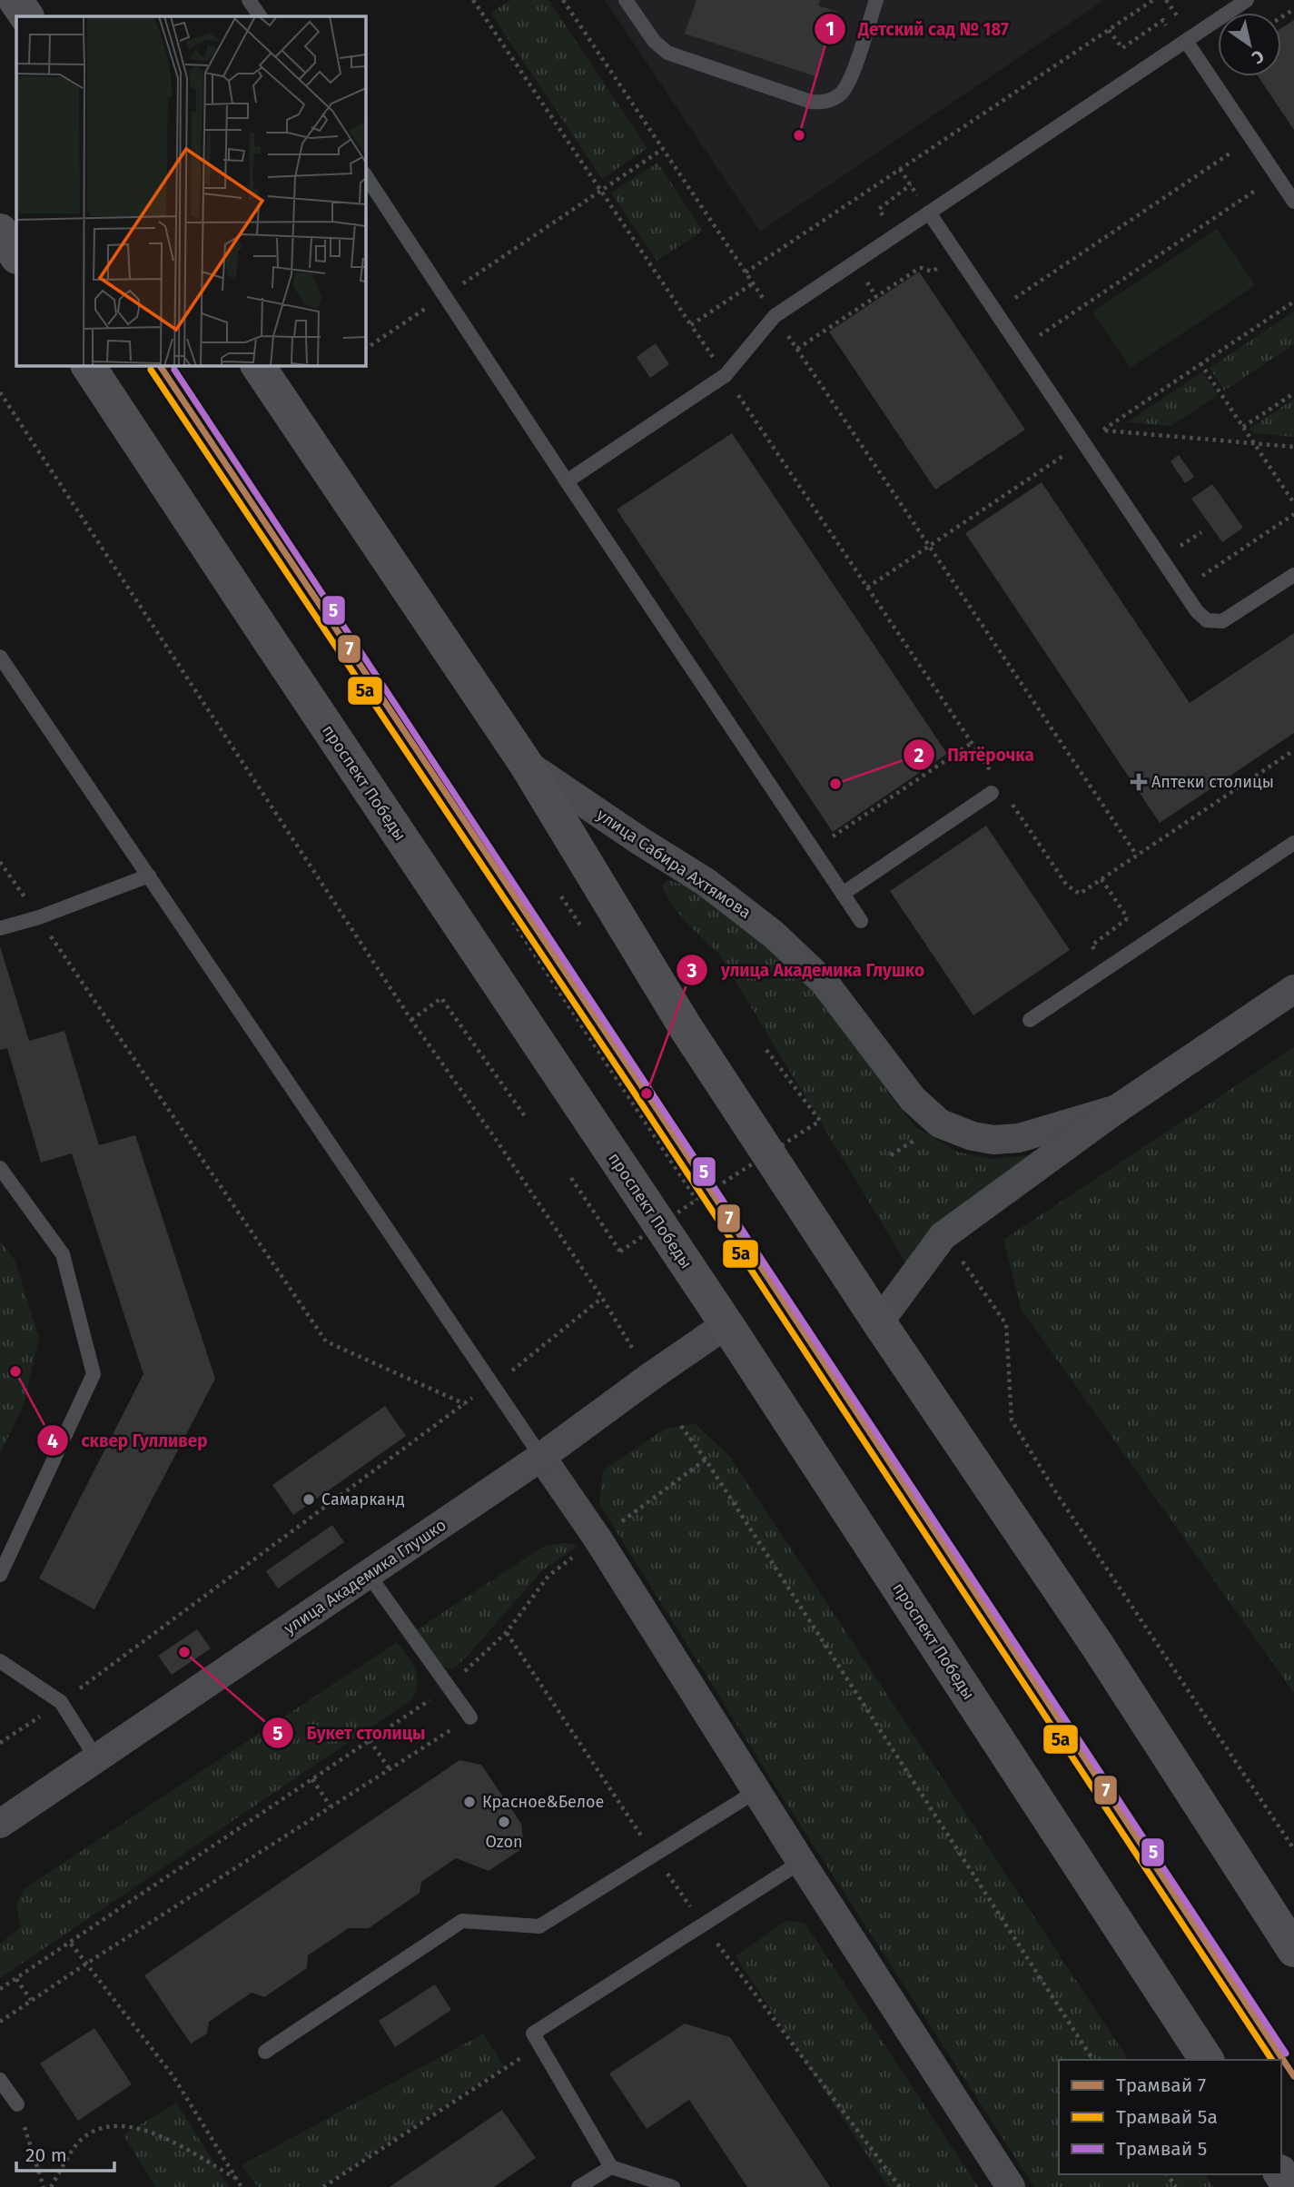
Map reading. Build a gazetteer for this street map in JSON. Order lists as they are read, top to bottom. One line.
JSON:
{"streets":{"main road":["проспект Победы"],"street":["улица Сабира Ахтямова","улица Академика Глушко"]},"crossings":[["проспект Победы","улица Академика Глушко"]],"places":{"other":["Детский сад № 187","Пятёрочка","улица Академика Глушко","сквер Гулливер","Самарканд","Букет столицы","Красное&Белое","Ozon"],"health":["Аптеки столицы"]},"lines":["tram line 7","tram line 5а","tram line 5"],"legend":["Трамвай 7","Трамвай 5а","Трамвай 5"],"scale_bar":"20 m","north":"bottom right"}
